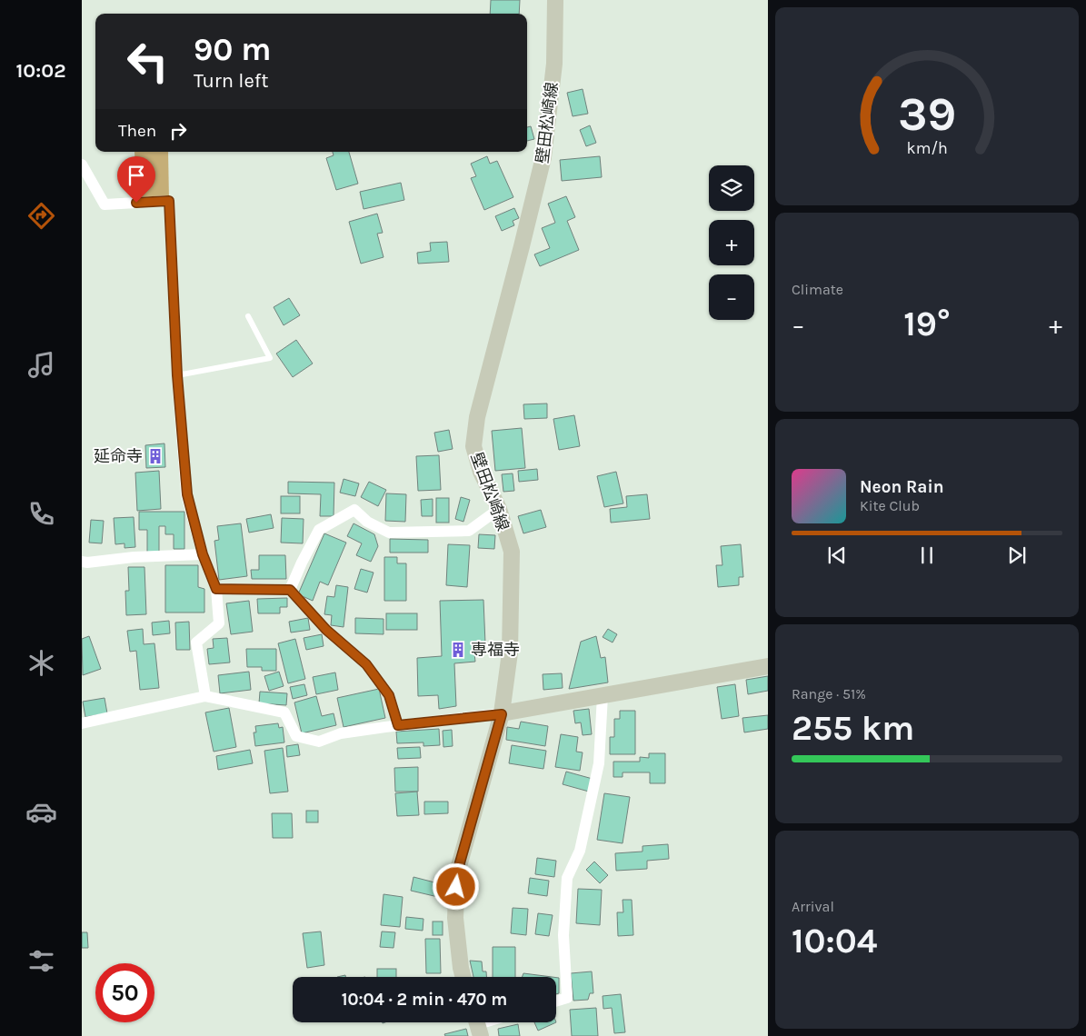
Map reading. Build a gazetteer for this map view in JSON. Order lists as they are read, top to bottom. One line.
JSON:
{"streets":{"main road":["壁田松崎線"]},"places":{"building":["延命寺","専福寺"]},"page":{"tabs":"10:02","turn":["90 m","Turn left"],"then":"Then","map_buttons":["+","−"],"tile":["Climate",["Range · 51%","255 km"],["Arrival","10:04"]],"heat":["−","19°","+"],"song":["Neon Rain","Kite Club"],"limit":"50","trip":"10:04 · 2 min · 470 m","gauge":["39","km/h"]}}
